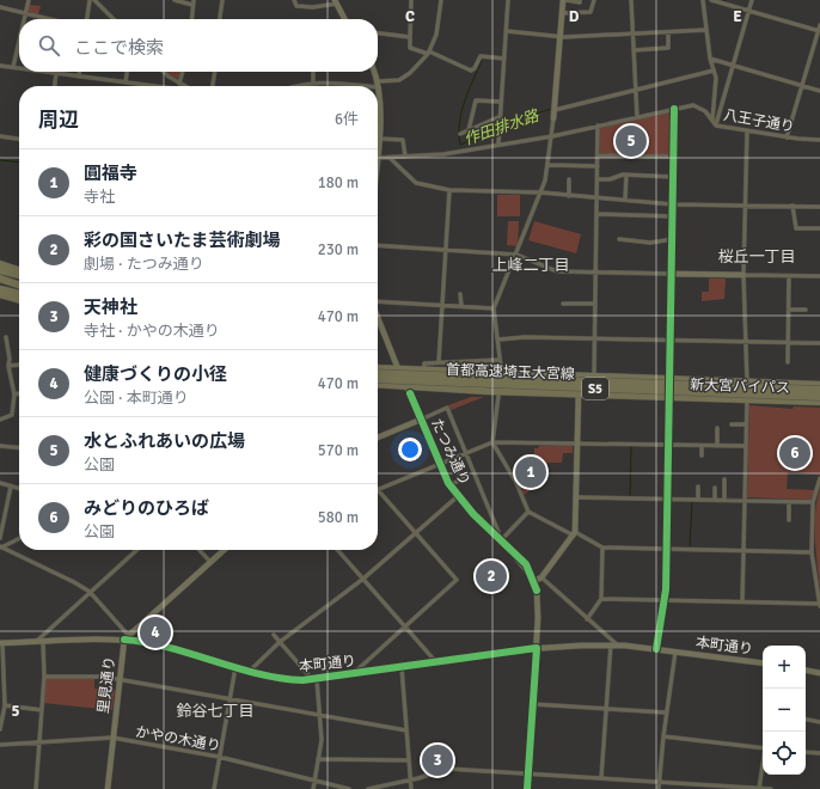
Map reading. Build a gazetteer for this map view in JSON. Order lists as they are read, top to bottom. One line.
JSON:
{"streets":{"highway":["首都高速埼玉大宮線","新大宮バイパス","S5"],"main road":["たつみ通り","本町通り","里見通り"],"street":["八王子通り","かやの木通り"]},"crossings":[["新大宮バイパス","たつみ通り"],["たつみ通り","本町通り"],["本町通り","里見通り"],["里見通り","かやの木通り"]],"districts":["桜丘一丁目","上峰二丁目","鈴谷七丁目"],"water":["作田排水路"],"page":{"search":"ここで検索","heading":["周辺","6件"],"pins":["5","6","1","2","4","3"],"list":[{"mark":"1","name":"圓福寺","note":"寺社","value":"180 m"},{"mark":"2","name":"彩の国さいたま芸術劇場","note":"劇場 · たつみ通り","value":"230 m"},{"mark":"3","name":"天神社","note":"寺社 · かやの木通り","value":"470 m"},{"mark":"4","name":"健康づくりの小径","note":"公園 · 本町通り","value":"470 m"},{"mark":"5","name":"水とふれあいの広場","note":"公園","value":"570 m"},{"mark":"6","name":"みどりのひろば","note":"公園","value":"580 m"}],"map_buttons":["+","−"]},"grid":{"columns":["C","D","E"],"rows":["5"]}}
